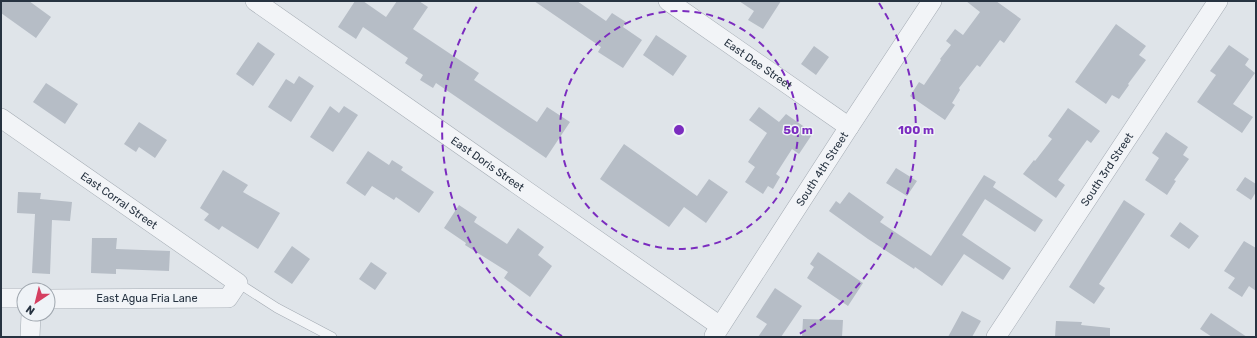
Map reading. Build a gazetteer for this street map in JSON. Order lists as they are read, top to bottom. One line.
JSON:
{"streets":{"street":["East Dee Street","East Doris Street","South 4th Street","South 3rd Street","East Corral Street","East Agua Fria Lane"]},"crossings":[["East Dee Street","South 4th Street"],["East Doris Street","South 4th Street"],["East Corral Street","East Agua Fria Lane"]],"north":"bottom left","rings":["50 m","100 m"]}
